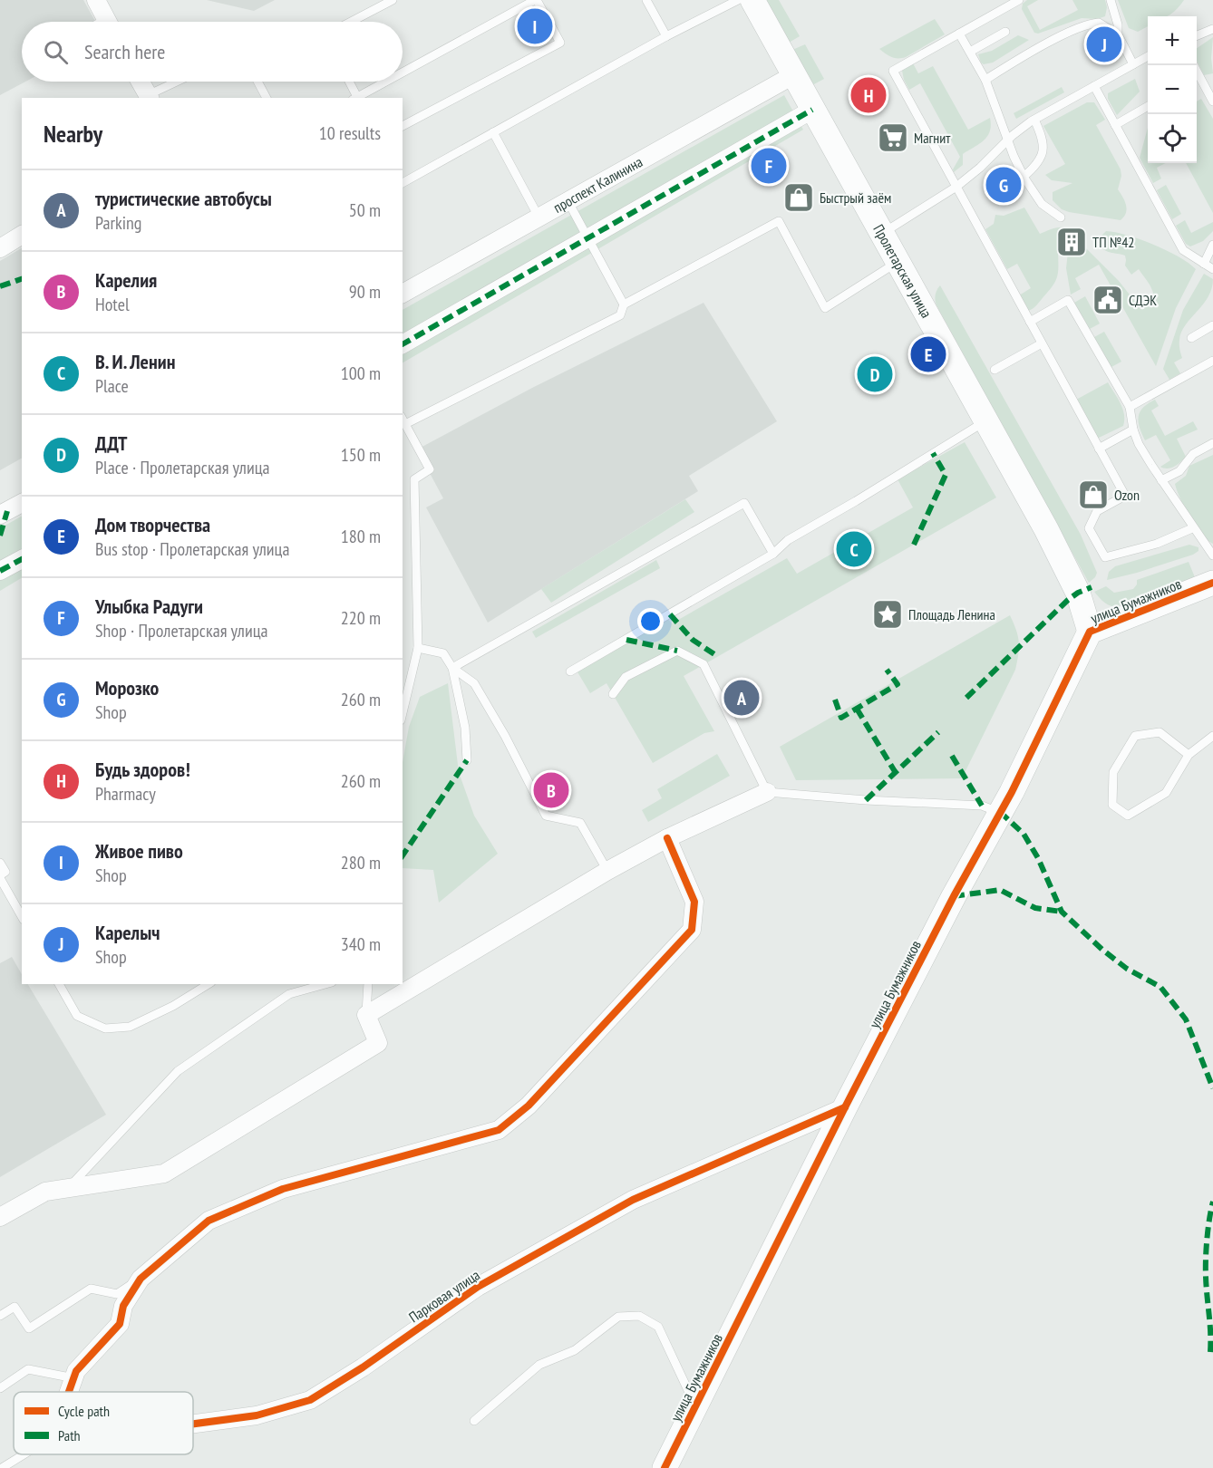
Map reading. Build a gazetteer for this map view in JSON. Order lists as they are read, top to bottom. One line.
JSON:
{"streets":{"street":["проспект Калинина","Пролетарская улица","улица Бумажников","Парковая улица"]},"crossings":[["проспект Калинина","Пролетарская улица"],["Пролетарская улица","улица Бумажников"],["улица Бумажников","Парковая улица"]],"places":{"supermarket":["Магнит"],"shop":["Быстрый заём","Ozon"],"building":["ТП №42"],"public building":["СДЭК"],"place":["Площадь Ленина"]},"legend":["Cycle path","Path"],"page":{"pins":["I","J","H","F","G","E","D","C","A","B"],"map_buttons":["+","−"],"search":"Search here","heading":["Nearby","10 results"],"list":[{"mark":"A","name":"туристические автобусы","note":"Parking","value":"50 m"},{"mark":"B","name":"Карелия","note":"Hotel","value":"90 m"},{"mark":"C","name":"В. И. Ленин","note":"Place","value":"100 m"},{"mark":"D","name":"ДДТ","note":"Place · Пролетарская улица","value":"150 m"},{"mark":"E","name":"Дом творчества","note":"Bus stop · Пролетарская улица","value":"180 m"},{"mark":"F","name":"Улыбка Радуги","note":"Shop · Пролетарская улица","value":"220 m"},{"mark":"G","name":"Морозко","note":"Shop","value":"260 m"},{"mark":"H","name":"Будь здоров!","note":"Pharmacy","value":"260 m"},{"mark":"I","name":"Живое пиво","note":"Shop","value":"280 m"},{"mark":"J","name":"Карелыч","note":"Shop","value":"340 m"}]}}
